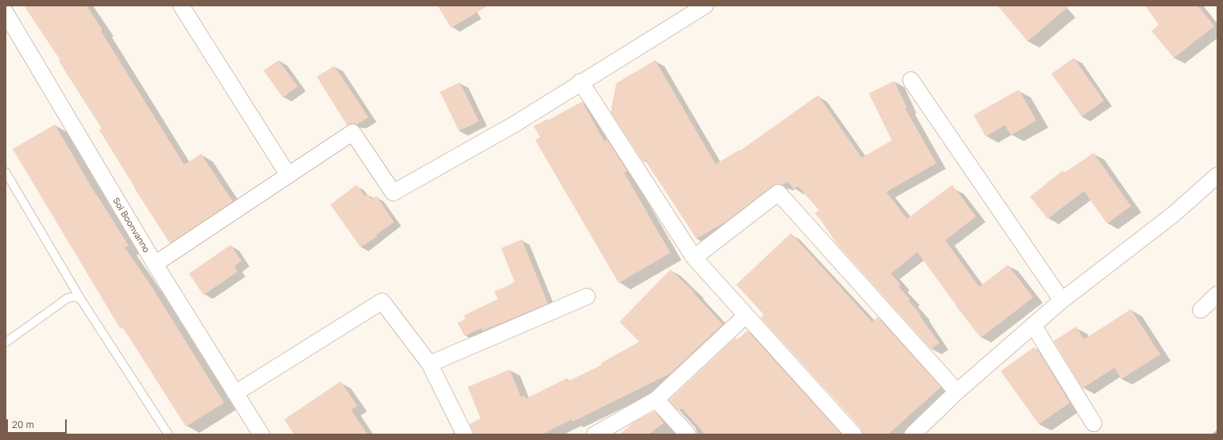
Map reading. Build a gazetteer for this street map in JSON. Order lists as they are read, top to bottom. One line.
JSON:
{"streets":{"street":["Soi Boonvanno"]},"scale_bar":"20 m"}
